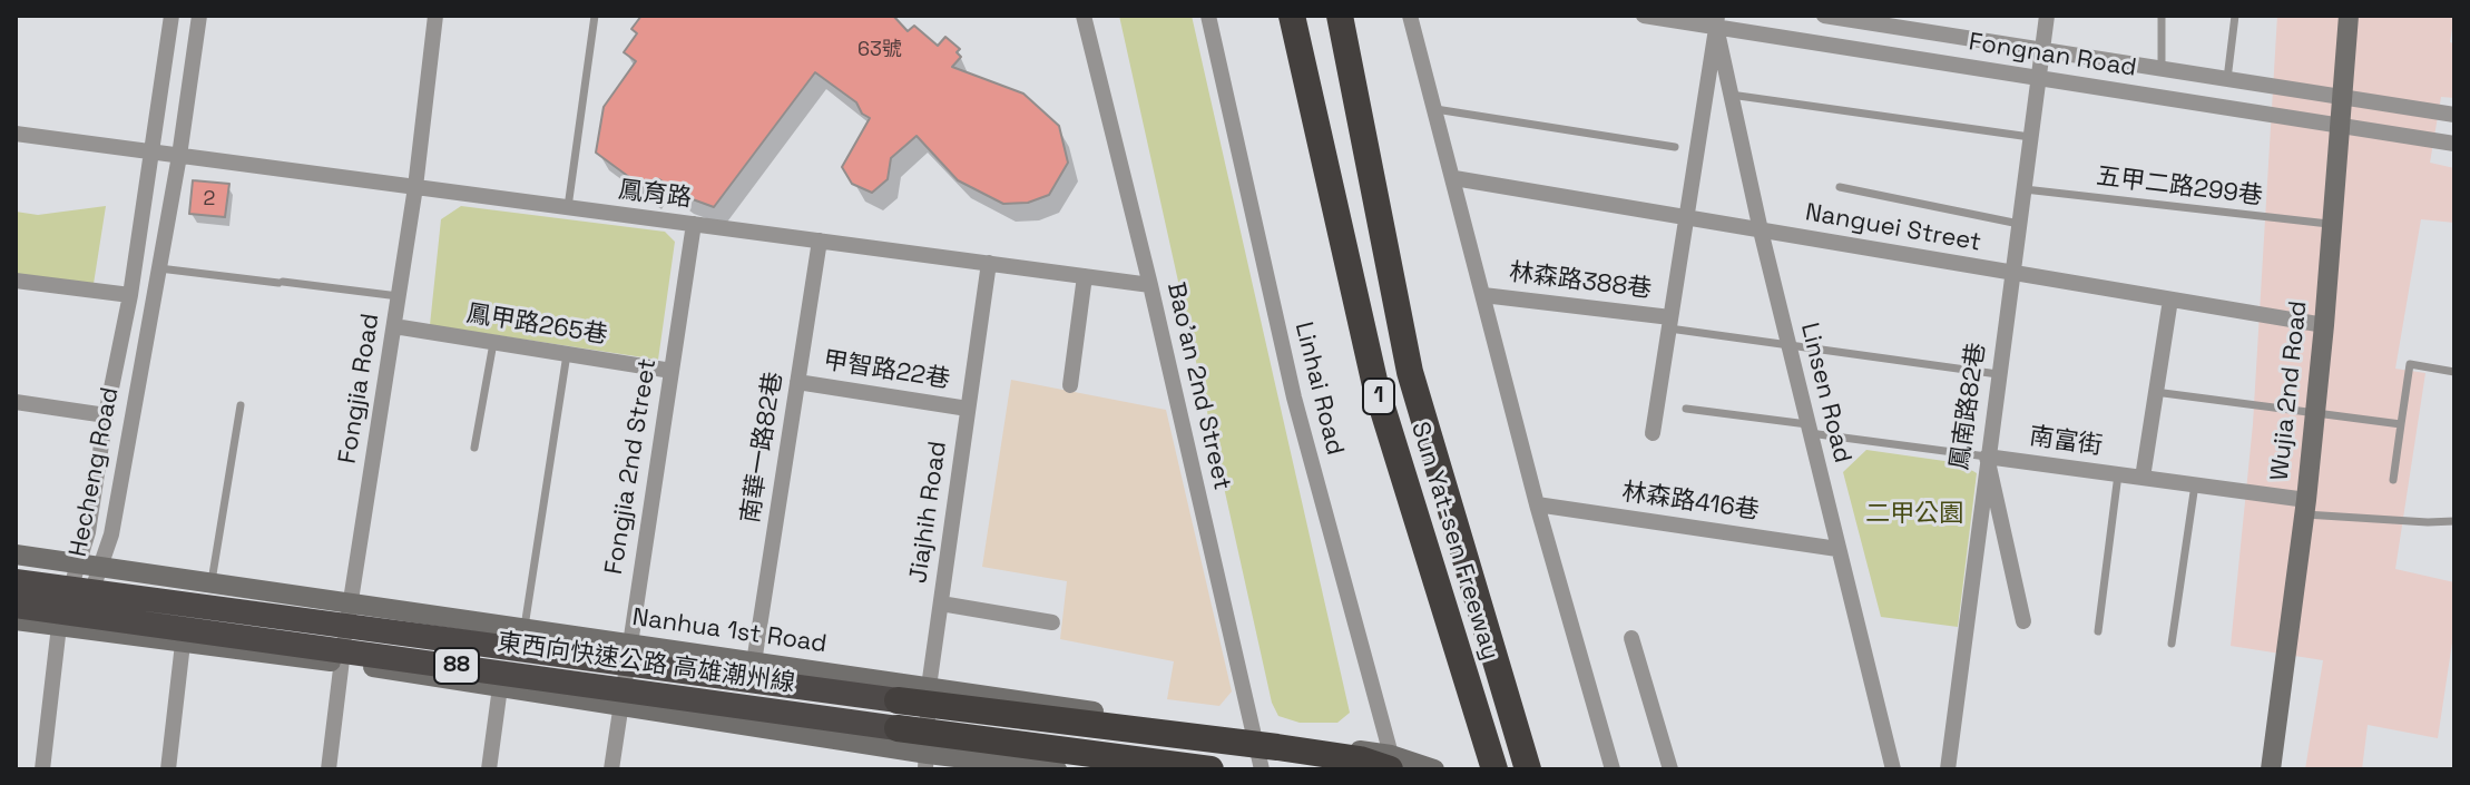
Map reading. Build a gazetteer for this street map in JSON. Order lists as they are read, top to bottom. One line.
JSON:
{"streets":{"highway":["1","Sun Yat-sen Freeway","東西向快速公路 高雄潮州線","88"],"main road":["Wujia 2nd Road","Nanhua 1st Road"],"street":["Fongnan Road","鳳育路","Nanguei Street","林森路388巷","鳳甲路265巷","甲智路22巷","Bao'an 2nd Street","Fongjia Road","Linhai Road","Linsen Road","鳳南路82巷","南富街","南華一路82巷","Fongjia 2nd Street","Hecheng Road","林森路416巷","Jiajhih Road"],"lane":["五甲二路299巷"]},"crossings":[["Fongnan Road","Wujia 2nd Road"],["Fongnan Road","Linsen Road"],["Fongnan Road","鳳南路82巷"],["五甲二路299巷","Wujia 2nd Road"],["五甲二路299巷","鳳南路82巷"],["鳳育路","Bao'an 2nd Street"],["鳳育路","Fongjia Road"],["鳳育路","南華一路82巷"],["鳳育路","Fongjia 2nd Street"],["鳳育路","Hecheng Road"],["鳳育路","Jiajhih Road"],["Nanguei Street","Wujia 2nd Road"],["Nanguei Street","Linsen Road"],["Nanguei Street","鳳南路82巷"],["林森路388巷","Linsen Road"],["林森路388巷","鳳南路82巷"],["鳳甲路265巷","Fongjia Road"],["鳳甲路265巷","Fongjia 2nd Street"],["甲智路22巷","南華一路82巷"],["甲智路22巷","Jiajhih Road"],["Bao'an 2nd Street","Nanhua 1st Road"],["Fongjia Road","Nanhua 1st Road"],["Linhai Road","Nanhua 1st Road"],["Wujia 2nd Road","南富街"],["Linsen Road","林森路416巷"],["鳳南路82巷","南富街"],["南華一路82巷","Nanhua 1st Road"],["Fongjia 2nd Street","Nanhua 1st Road"],["Hecheng Road","Nanhua 1st Road"],["Jiajhih Road","Nanhua 1st Road"]],"parks":["二甲公園"],"house_numbers":["63號","2"]}
